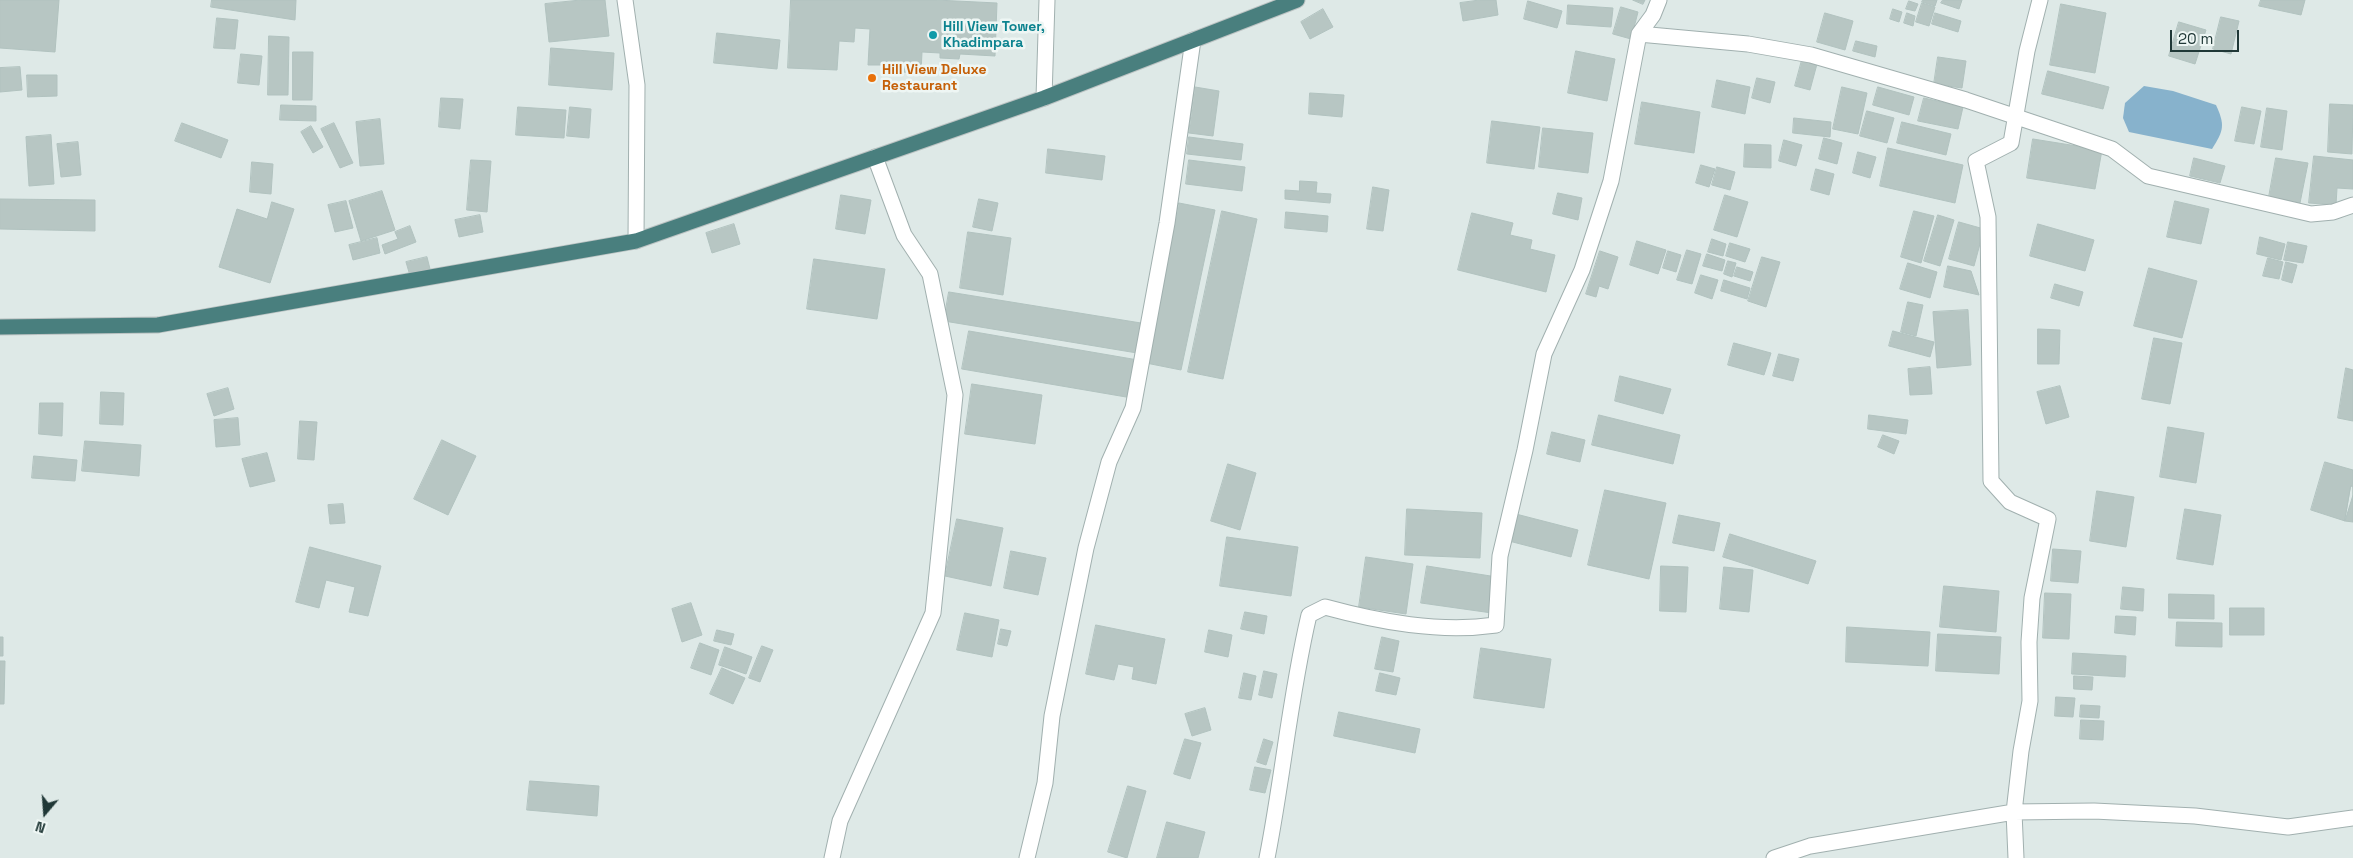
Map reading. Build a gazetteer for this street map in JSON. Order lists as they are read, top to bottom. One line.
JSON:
{"places":["Hill View Tower, Khadimpara","Hill View Deluxe Restaurant"],"scale_bar":"20 m","north":"bottom"}
